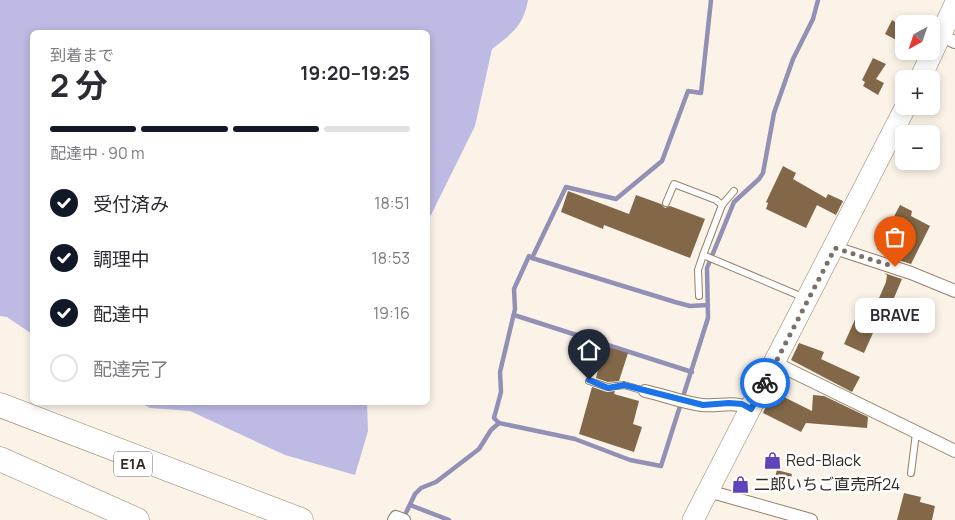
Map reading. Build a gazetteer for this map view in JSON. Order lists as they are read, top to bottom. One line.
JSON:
{"streets":{"highway":["E1A"]},"places":{"other":["BRAVE"],"shop":["Red-Black","二郎いちご直売所24"]},"north":"bottom left","page":{"map_buttons":["+","−"],"heading":["2 分","到着まで","19:20–19:25"],"bar":"配達中 · 90 m","list":[["受付済み","18:51"],["調理中","18:53"],["配達中","19:16"],"配達完了"],"bubble":"BRAVE"}}
